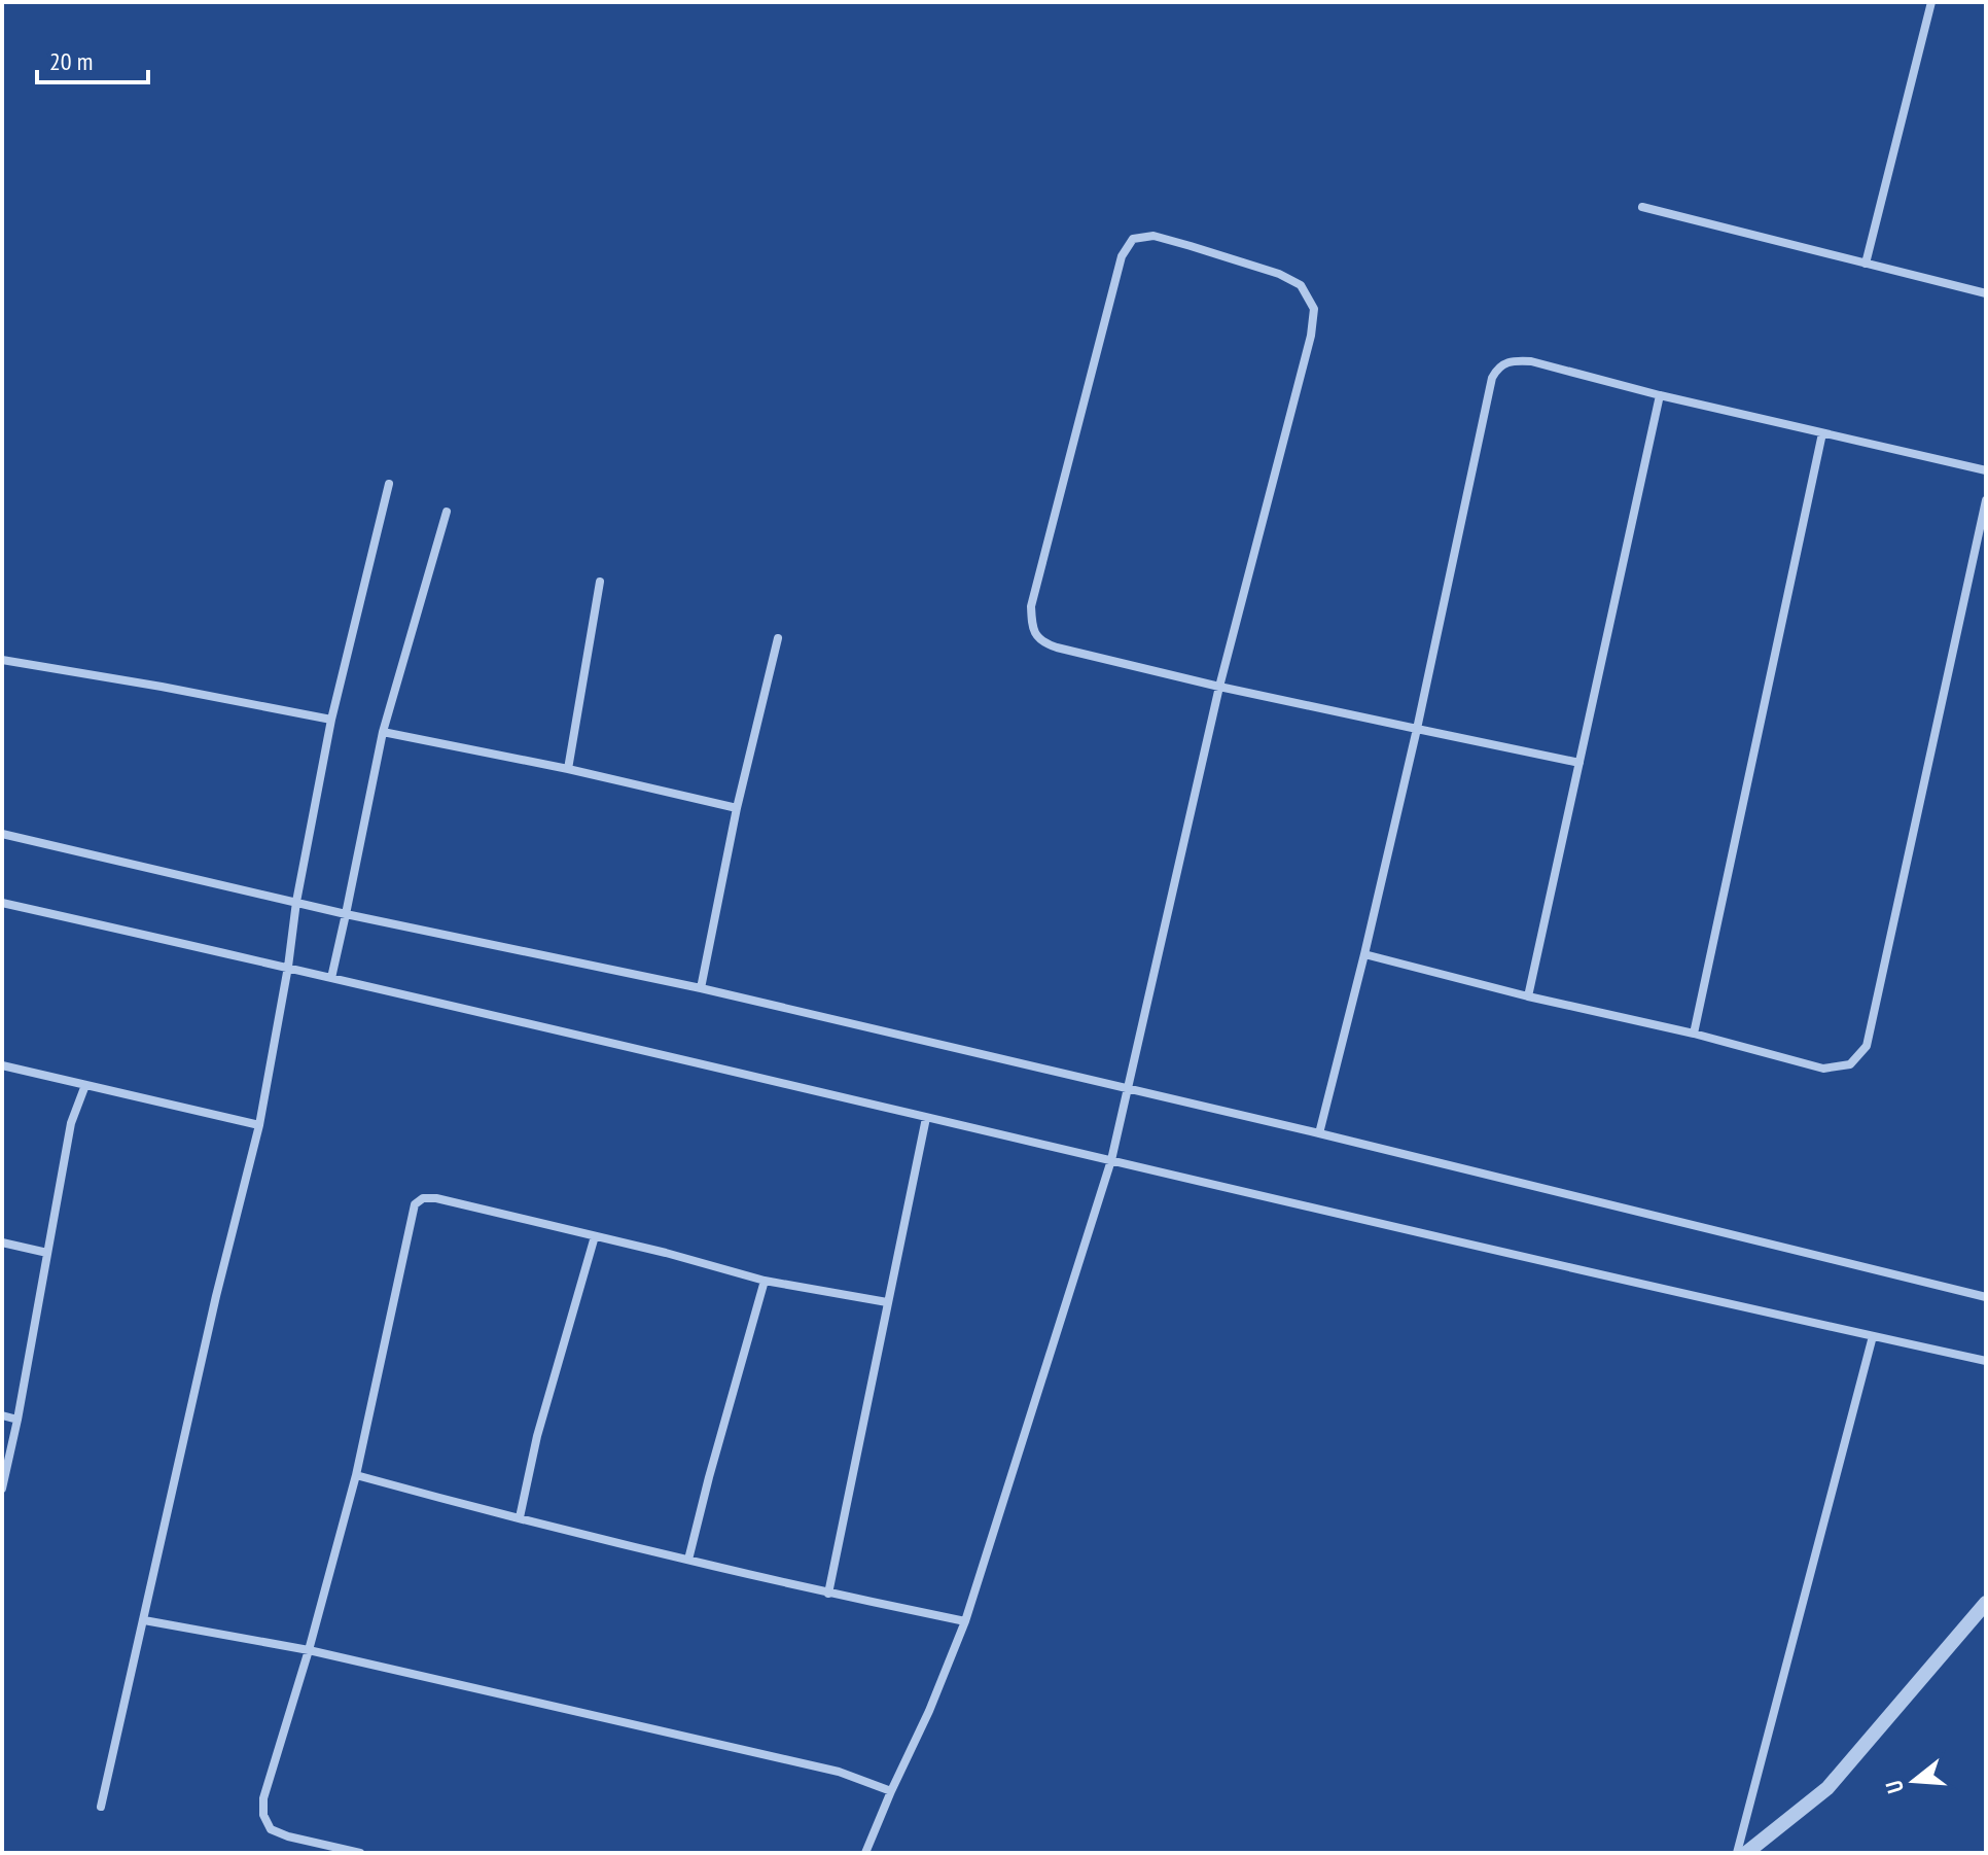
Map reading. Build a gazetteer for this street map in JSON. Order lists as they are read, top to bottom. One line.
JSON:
{"scale_bar":"20 m","north":"left"}
